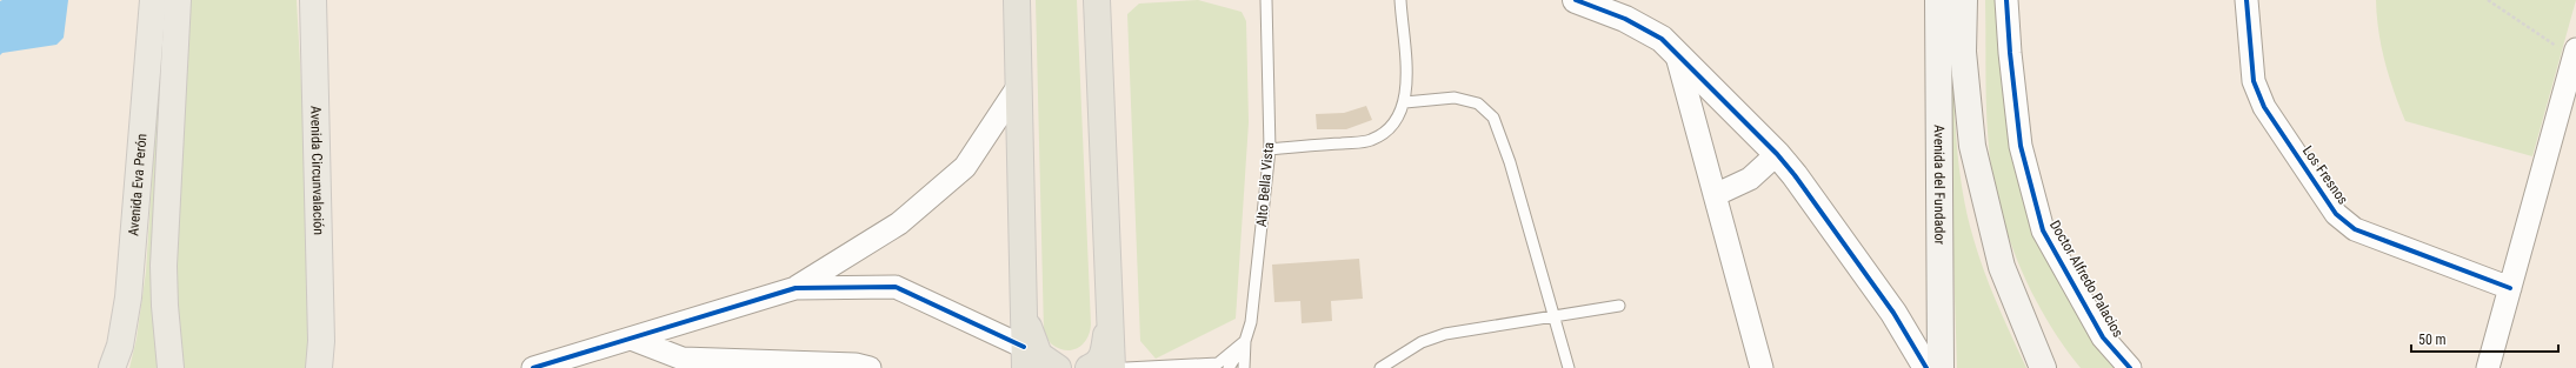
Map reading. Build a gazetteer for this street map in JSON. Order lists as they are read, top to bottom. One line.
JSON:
{"streets":{"main road":["Avenida Circunvalación","Avenida Eva Perón","Avenida del Fundador"],"street":["Los Fresnos","Doctor Alfredo Palacios"],"lane":["Alto Bella Vista"]},"scale_bar":"50 m"}
